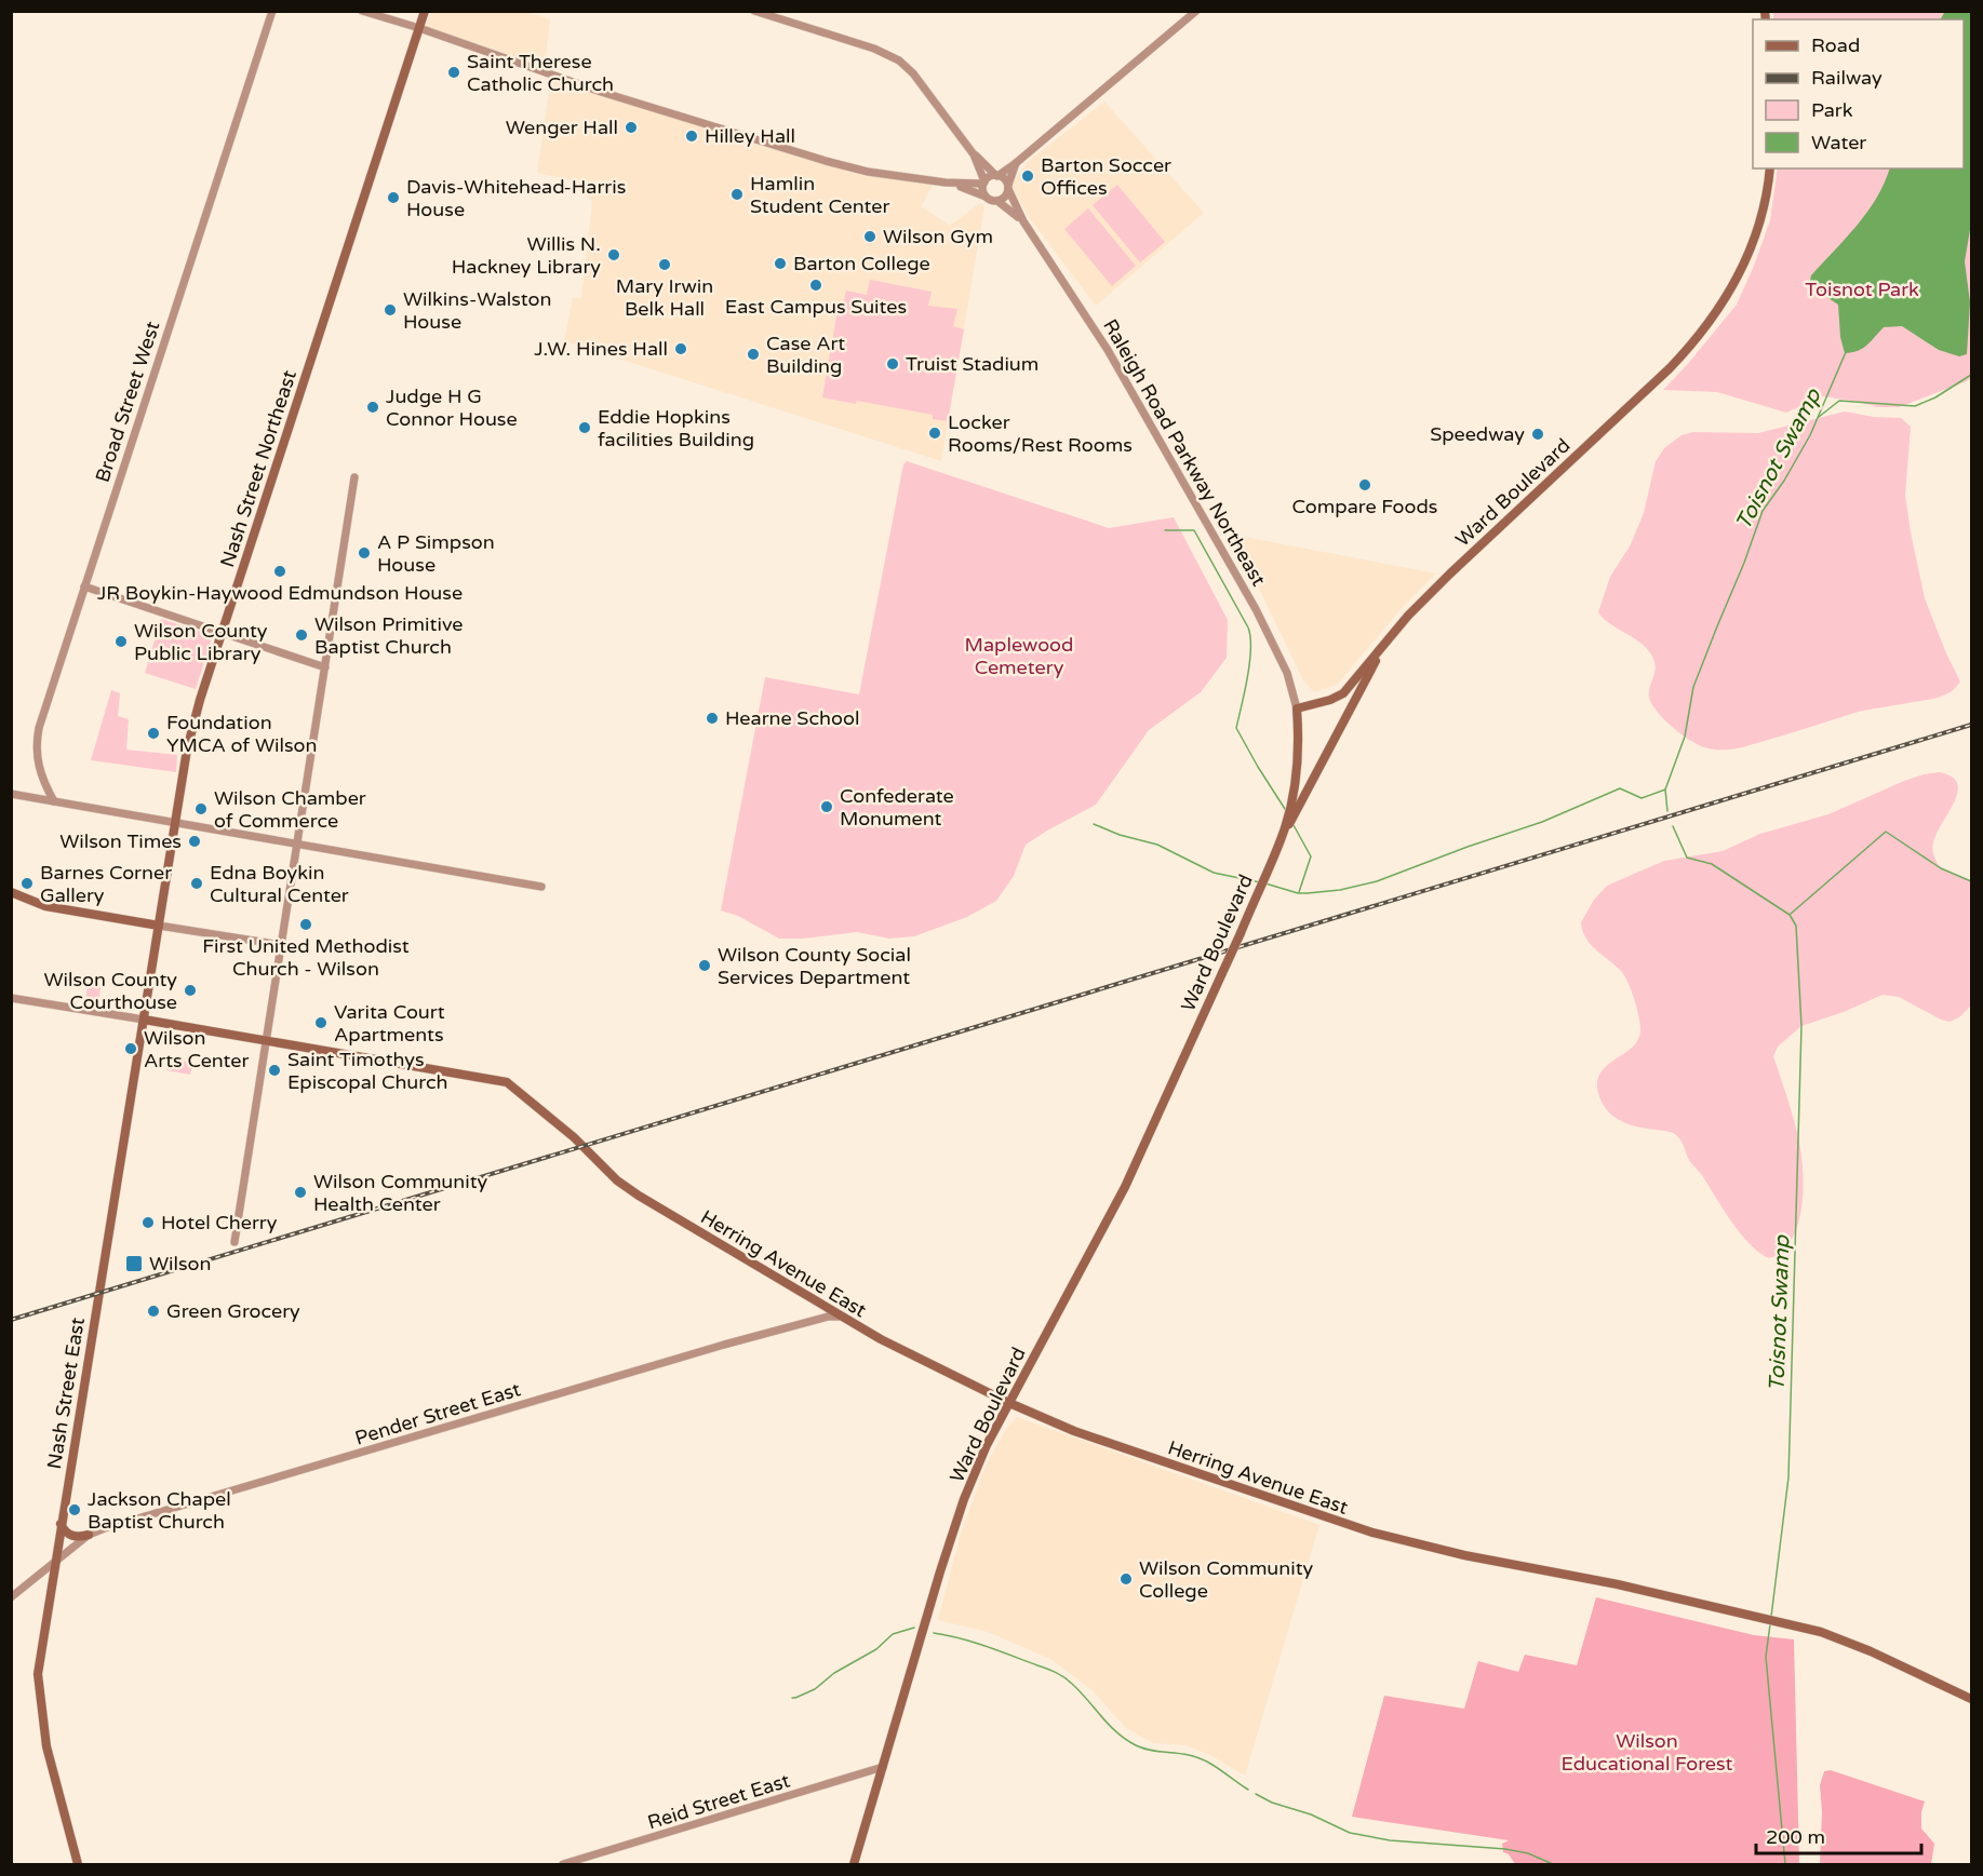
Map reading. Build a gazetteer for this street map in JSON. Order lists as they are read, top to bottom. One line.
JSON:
{"streets":{"main road":["Nash Street Northeast","Ward Boulevard","Herring Avenue East","Nash Street East"],"street":["Broad Street West","Raleigh Road Parkway Northeast","Pender Street East","Reid Street East"]},"crossings":[["Raleigh Road Parkway Northeast","Ward Boulevard"],["Nash Street Northeast","Nash Street East"],["Ward Boulevard","Herring Avenue East"],["Ward Boulevard","Reid Street East"],["Herring Avenue East","Nash Street East"],["Herring Avenue East","Pender Street East"],["Nash Street East","Pender Street East"]],"water":["Toisnot Swamp"],"parks":["Toisnot Park","Maplewood Cemetery","Wilson Educational Forest"],"places":{"other":["Saint Therese Catholic Church","Wenger Hall","Hilley Hall","Barton Soccer Offices","Hamlin Student Center","Davis-Whitehead-Harris House","Wilson Gym","Willis N. Hackney Library","Barton College","Mary Irwin Belk Hall","East Campus Suites","Wilkins-Walston House","J.W. Hines Hall","Case Art Building","Truist Stadium","Judge H G Connor House","Eddie Hopkins facilities Building","Locker Rooms/Rest Rooms","Speedway","Compare Foods","A P Simpson House","JR Boykin-Haywood Edmundson House","Wilson Primitive Baptist Church","Wilson County Public Library","Hearne School","Foundation YMCA of Wilson","Confederate Monument","Wilson Chamber of Commerce","Wilson Times","Barnes Corner Gallery","Edna Boykin Cultural Center","First United Methodist Church - Wilson","Wilson County Social Services Department","Wilson County Courthouse","Varita Court Apartments","Wilson Arts Center","Saint Timothys Episcopal Church","Wilson Community Health Center","Hotel Cherry","Green Grocery","Jackson Chapel Baptist Church","Wilson Community College"],"transit":["Wilson"]},"legend":["Road","Railway","Park","Water"],"scale_bar":"200 m"}
